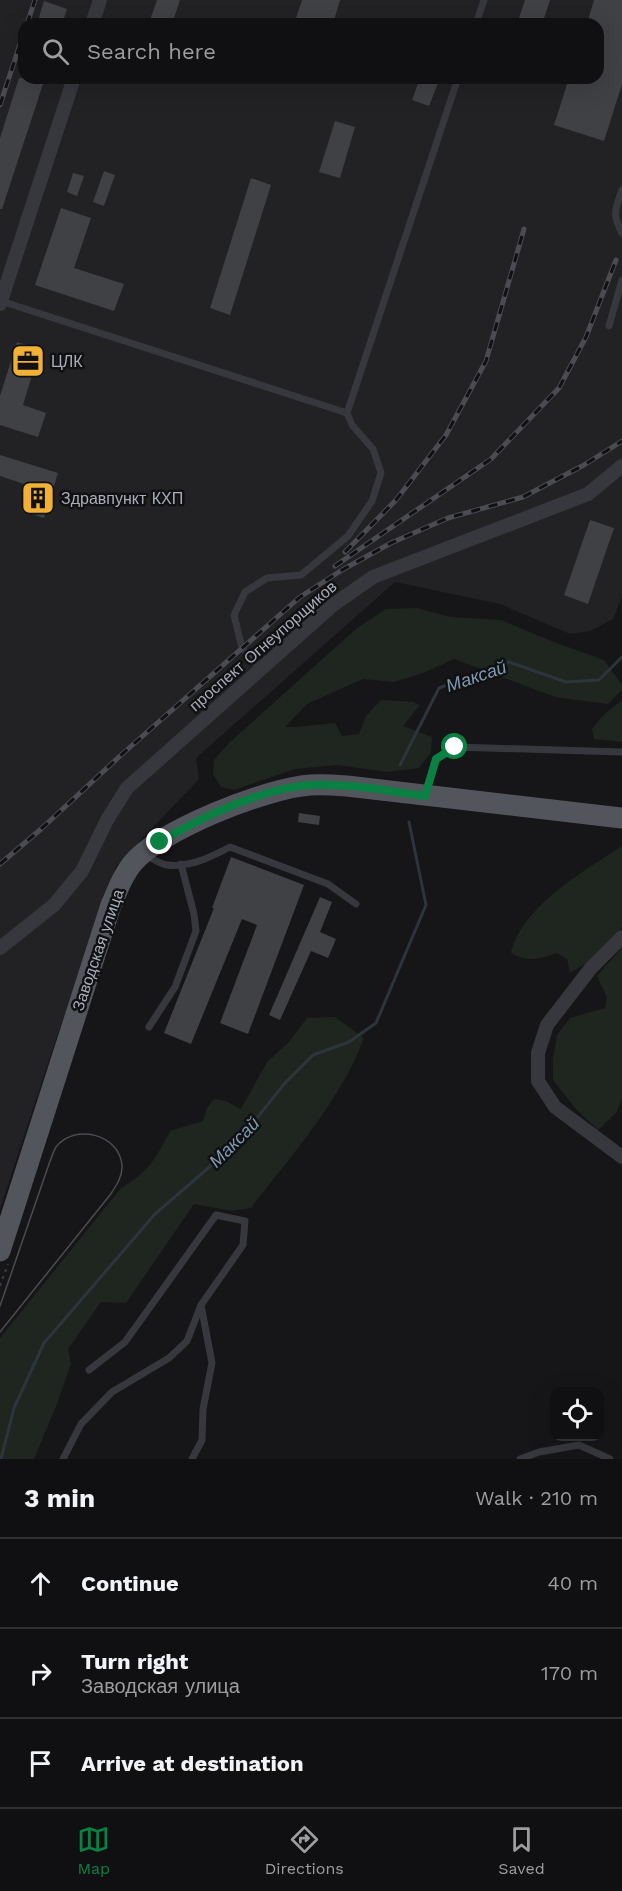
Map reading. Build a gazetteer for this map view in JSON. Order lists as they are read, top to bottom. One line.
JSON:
{"streets":{"main road":["Заводская улица"],"street":["проспект Огнеупорщиков"]},"water":["Максай"],"places":{"office":["ЦЛК"],"building":["Здравпункт КХП"]},"page":{"search":"Search here","heading":["3 min","Walk · 210 m"],"list":[["Continue","40 m"],["Turn right","Заводская улица","170 m"],"Arrive at destination"],"nav":["Map","Directions","Saved"]}}
